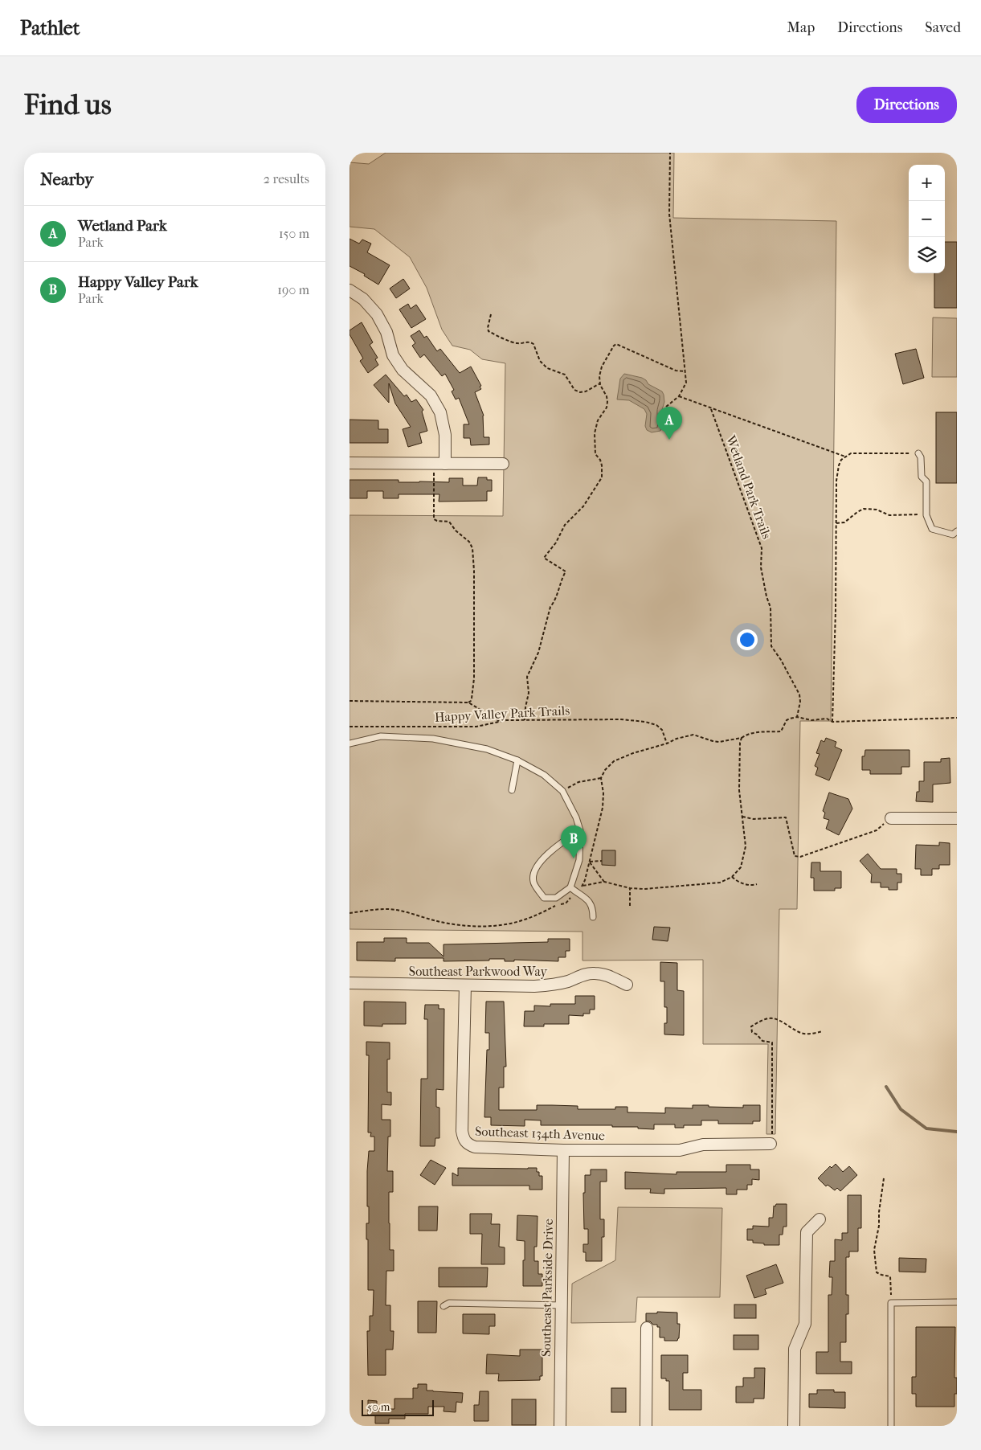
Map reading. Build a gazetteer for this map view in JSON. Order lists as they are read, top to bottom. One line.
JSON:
{"streets":{"street":["Southeast Parkwood Way","Southeast 134th Avenue","Southeast Parkside Drive"],"path":["Wetland Park Trails","Happy Valley Park Trails"]},"crossings":[["Southeast Parkwood Way","Southeast 134th Avenue"],["Southeast 134th Avenue","Southeast Parkside Drive"]],"scale_bar":"50 m","page":{"header":"Pathlet","nav":["Map","Directions","Saved"],"buttons":"Directions","title":"Find us","heading":["Nearby","2 results"],"map_buttons":["+","−"],"list":[{"mark":"A","name":"Wetland Park","note":"Park","value":"150 m"},{"mark":"B","name":"Happy Valley Park","note":"Park","value":"190 m"}],"pins":["A","B"],"scale":"50 m"}}
